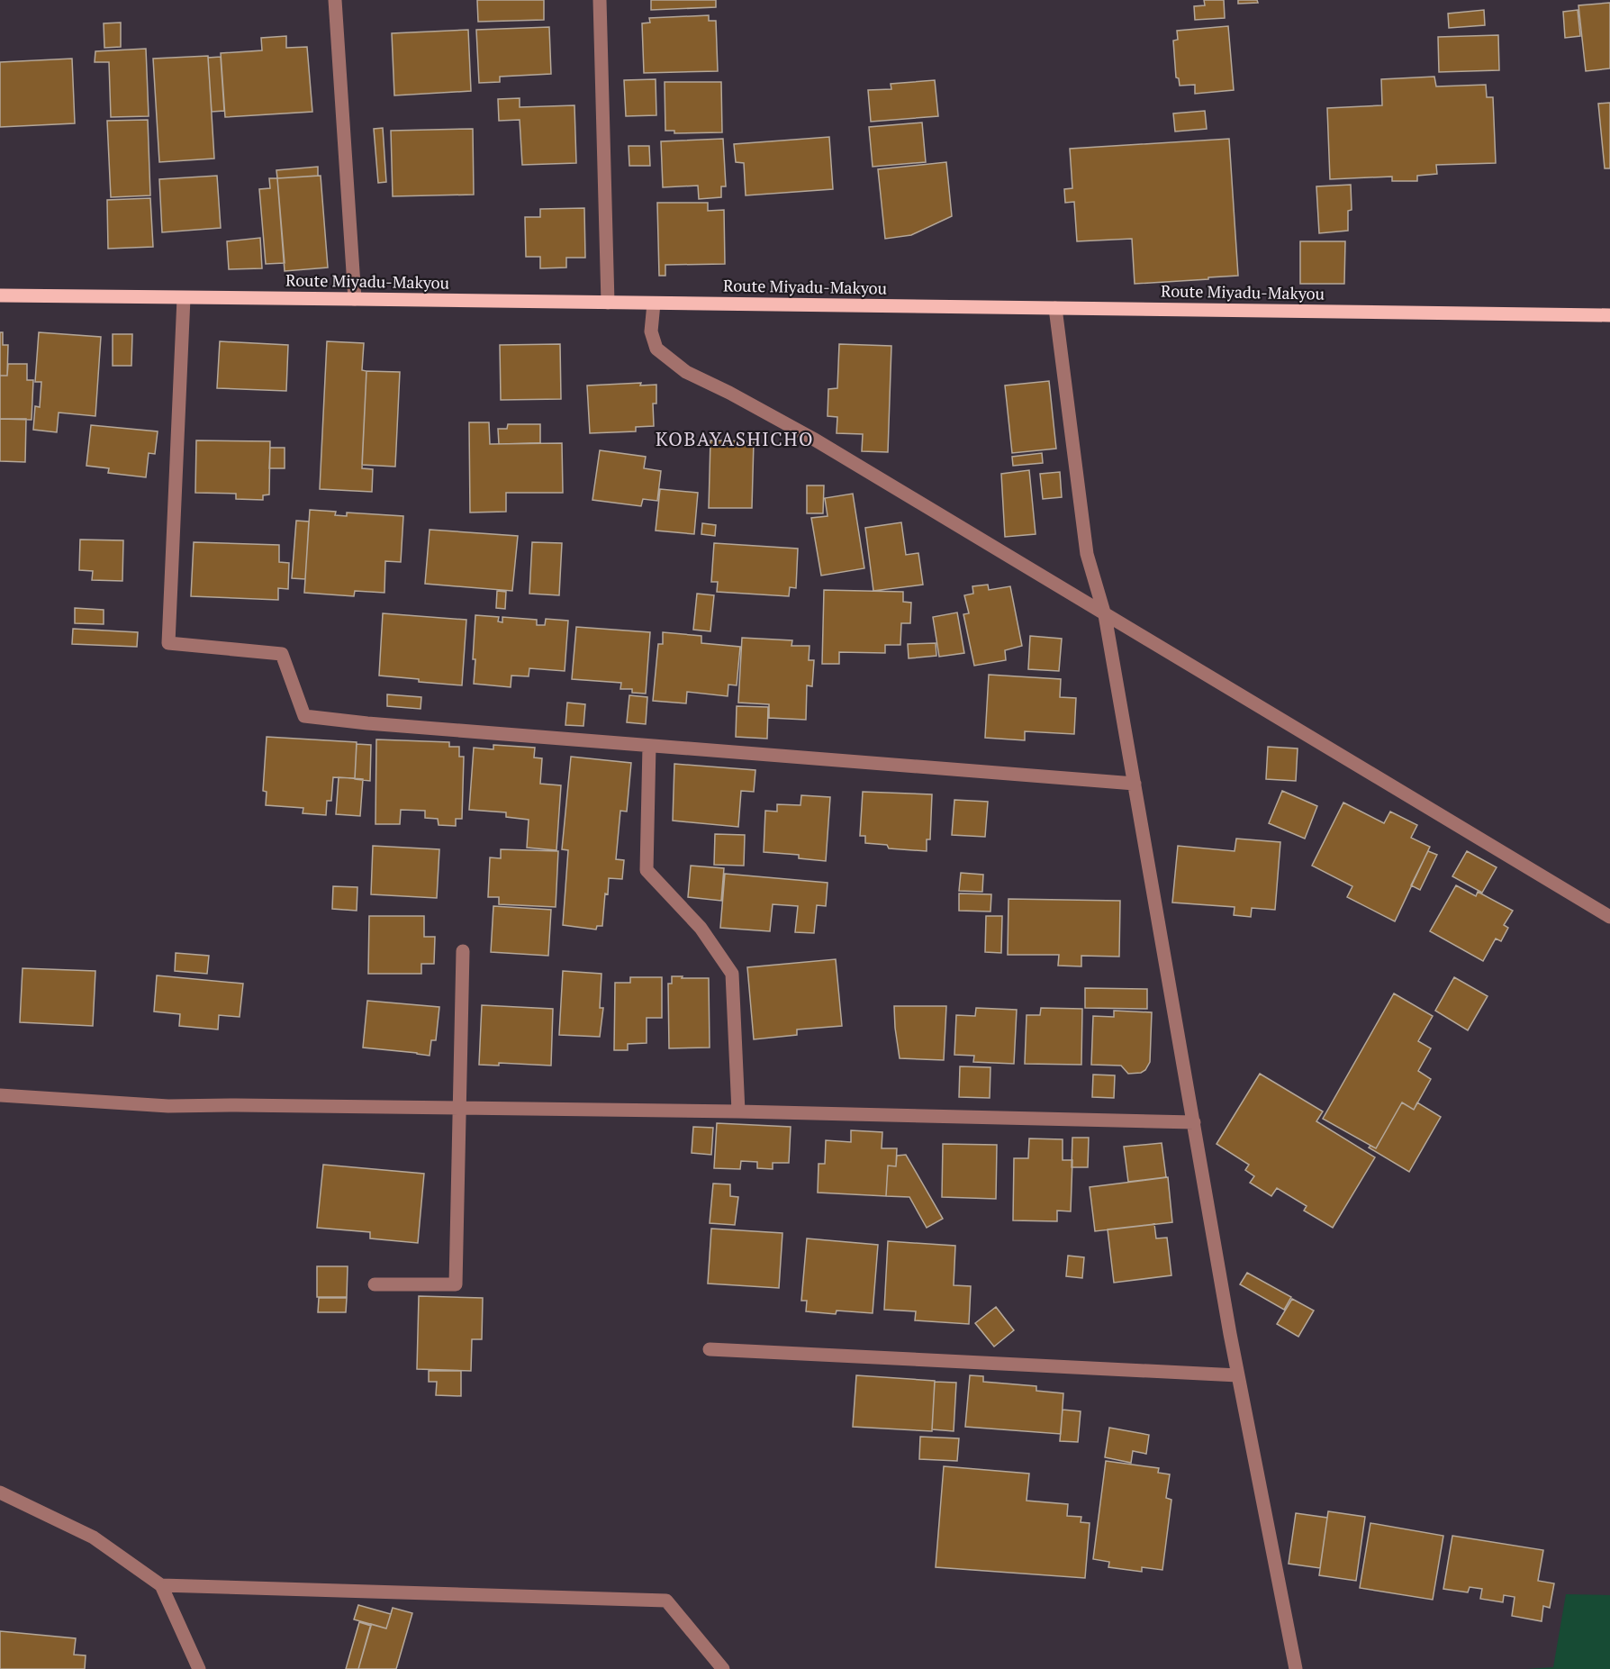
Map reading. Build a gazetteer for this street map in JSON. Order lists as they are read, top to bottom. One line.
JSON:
{"streets":{"main road":["Route Miyadu-Makyou"]},"districts":["KOBAYASHICHO"]}
